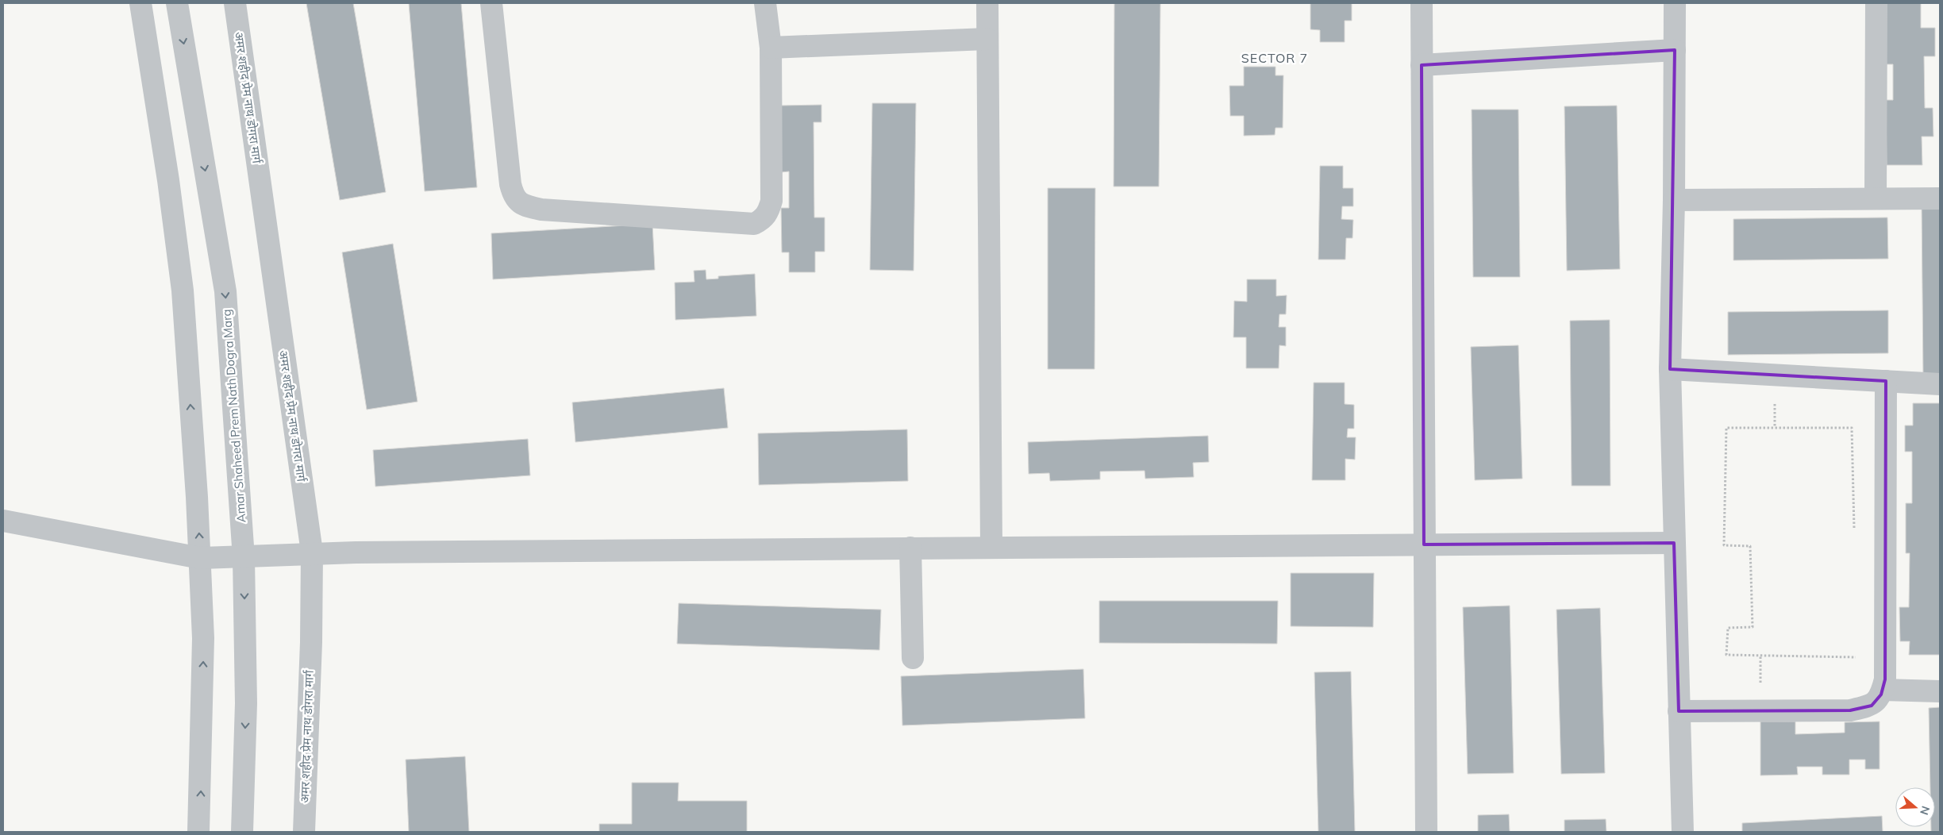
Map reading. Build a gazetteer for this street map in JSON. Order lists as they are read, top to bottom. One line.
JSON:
{"streets":{"street":["अमर शहीद प्रेम नाथ डोगरा मार्ग","Amar Shaheed Prem Nath Dogra Marg"]},"districts":["SECTOR 7"],"north":"right"}
